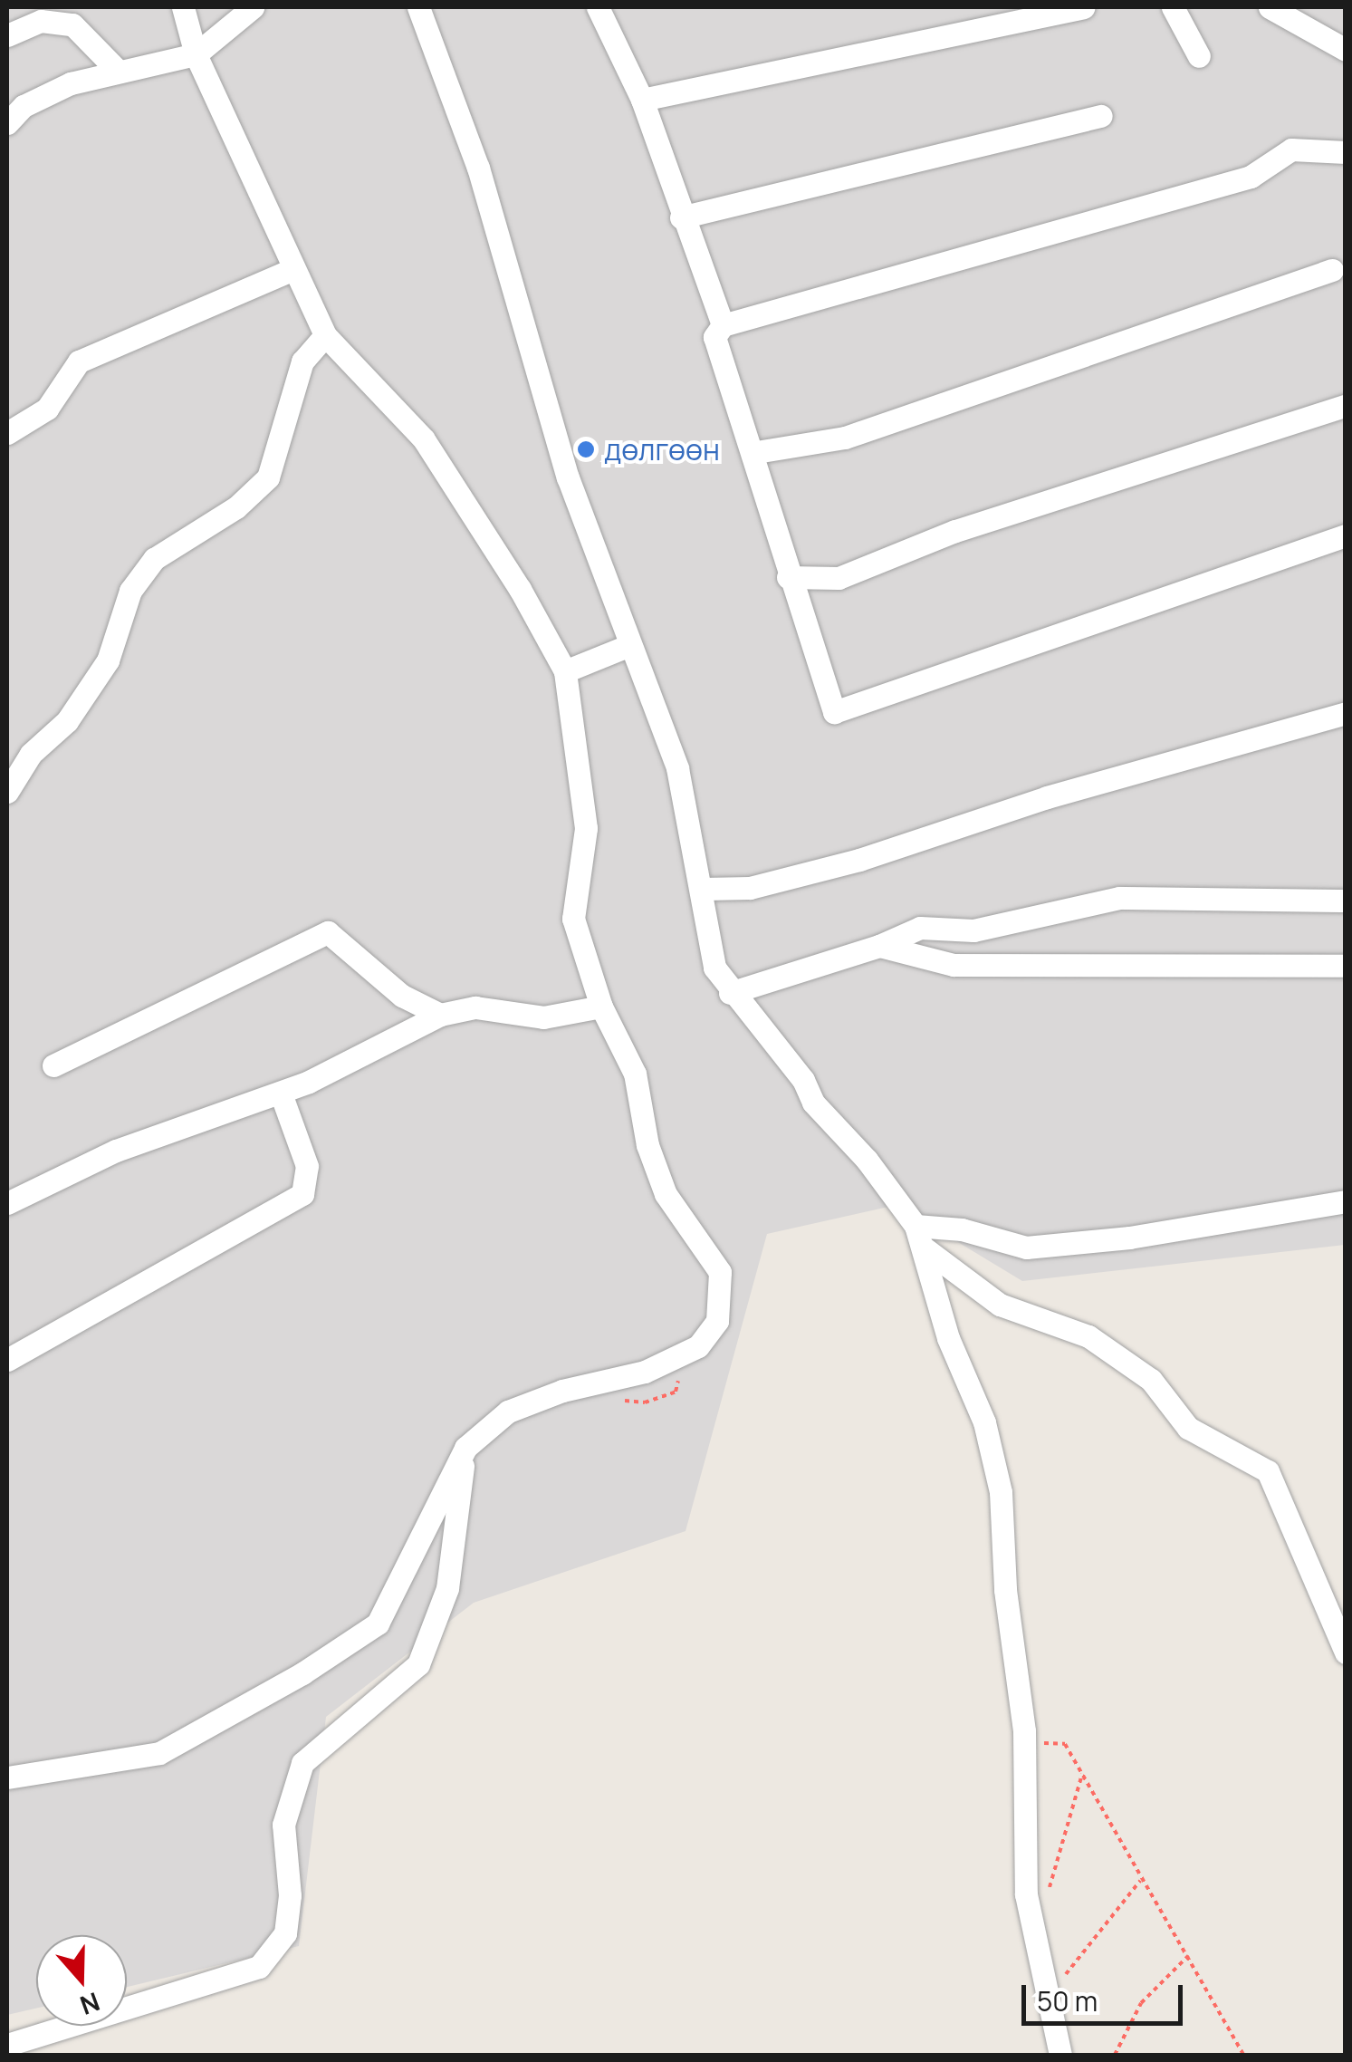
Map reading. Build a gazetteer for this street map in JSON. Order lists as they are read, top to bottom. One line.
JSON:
{"places":["дөлгөөн"],"scale_bar":"50 m","north":"bottom"}
